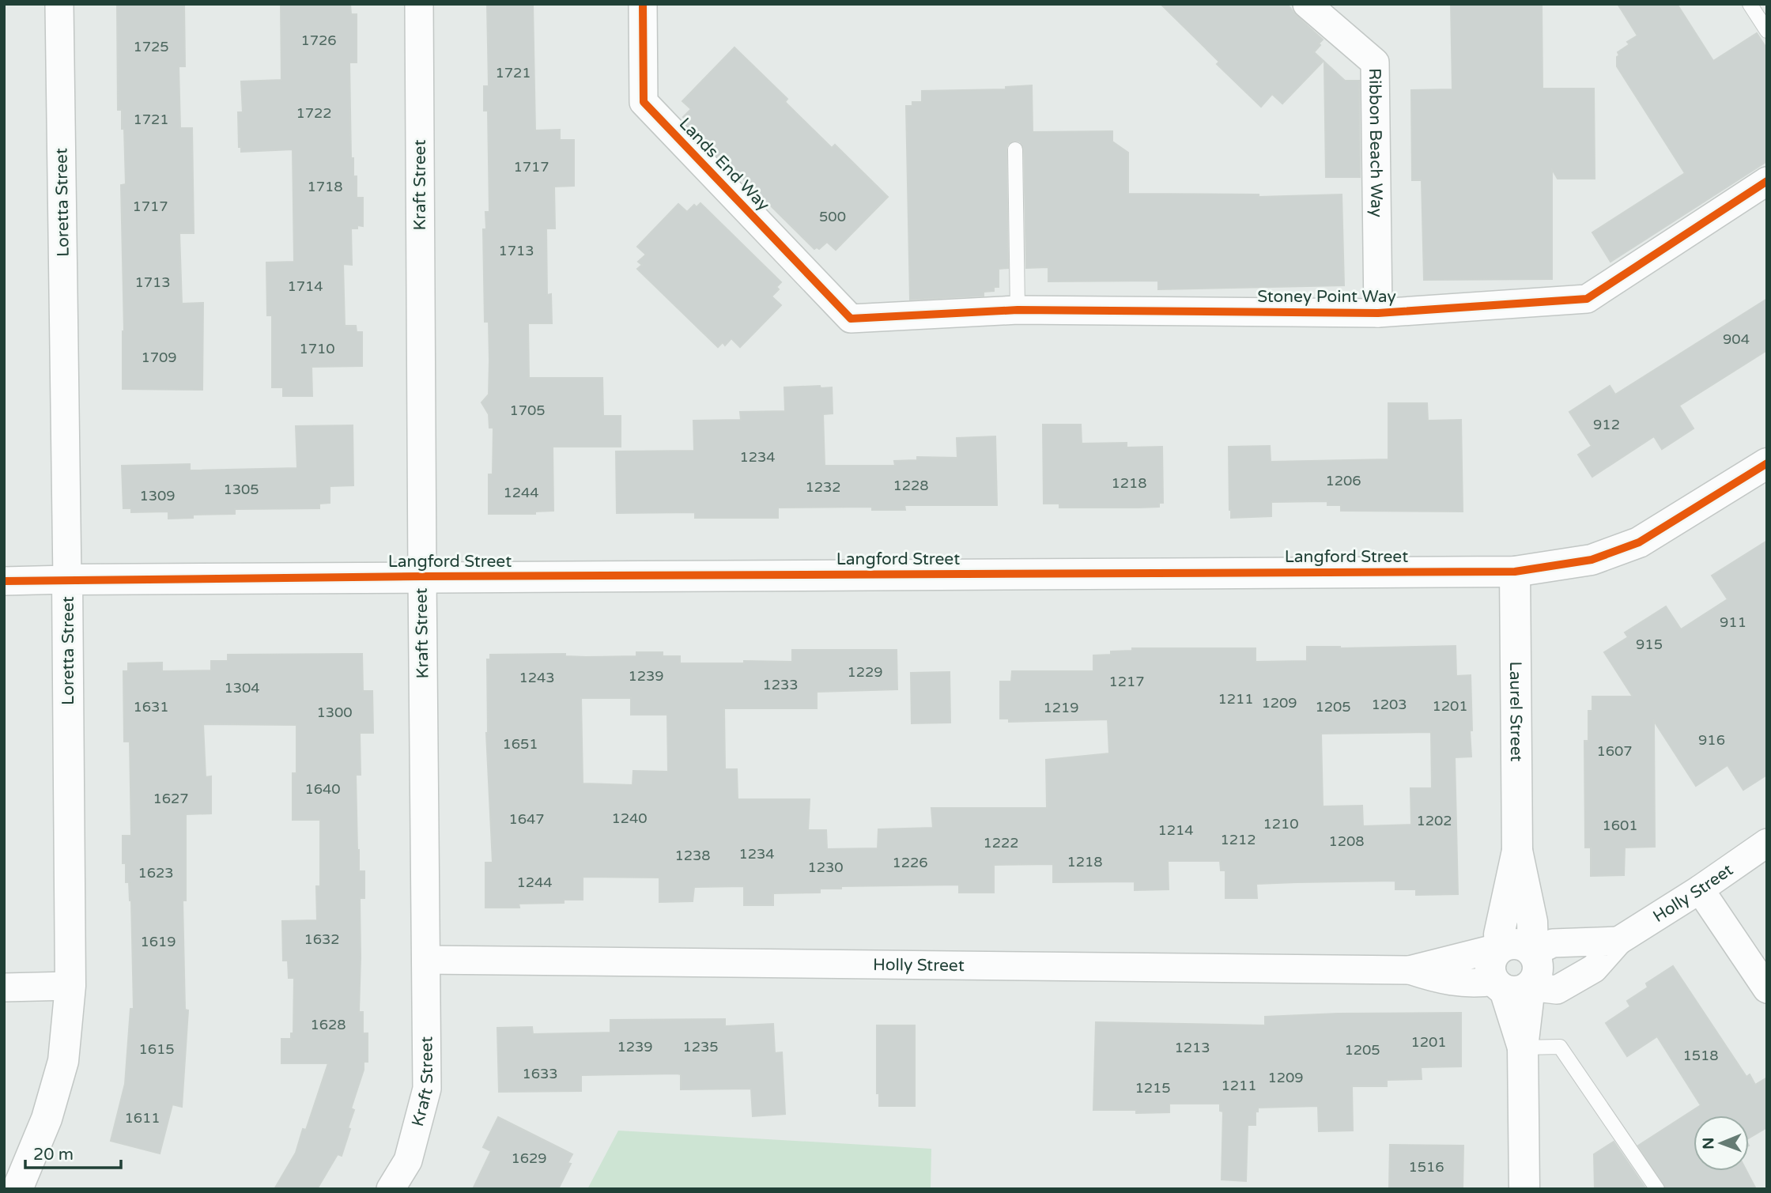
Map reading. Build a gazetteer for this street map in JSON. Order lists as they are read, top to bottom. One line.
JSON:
{"streets":{"street":["Ribbon Beach Way","Lands End Way","Kraft Street","Loretta Street","Stoney Point Way","Langford Street","Laurel Street","Holly Street"]},"crossings":[["Ribbon Beach Way","Stoney Point Way"],["Lands End Way","Stoney Point Way"],["Kraft Street","Langford Street"],["Kraft Street","Holly Street"],["Loretta Street","Langford Street"],["Langford Street","Laurel Street"],["Laurel Street","Holly Street"]],"house_numbers":["1726","1725","1721","1722","1721","1717","1718","1717","500","1713","1713","1714","904","1710","1709","1705","912","1234","1206","1218","1228","1232","1305","1244","1309","911","915","1229","1239","1243","1217","1233","1304","1211","1209","1203","1201","1631","1205","1219","1300","916","1651","1607","1640","1627","1240","1647","1202","1210","1601","1214","1212","1208","1222","1234","1238","1218","1226","1230","1623","1244","1632","1619","1628","1201","1239","1235","1213","1615","1205","1518","1633","1209","1211","1215","1611","1629","1516"],"scale_bar":"20 m","north":"left"}
